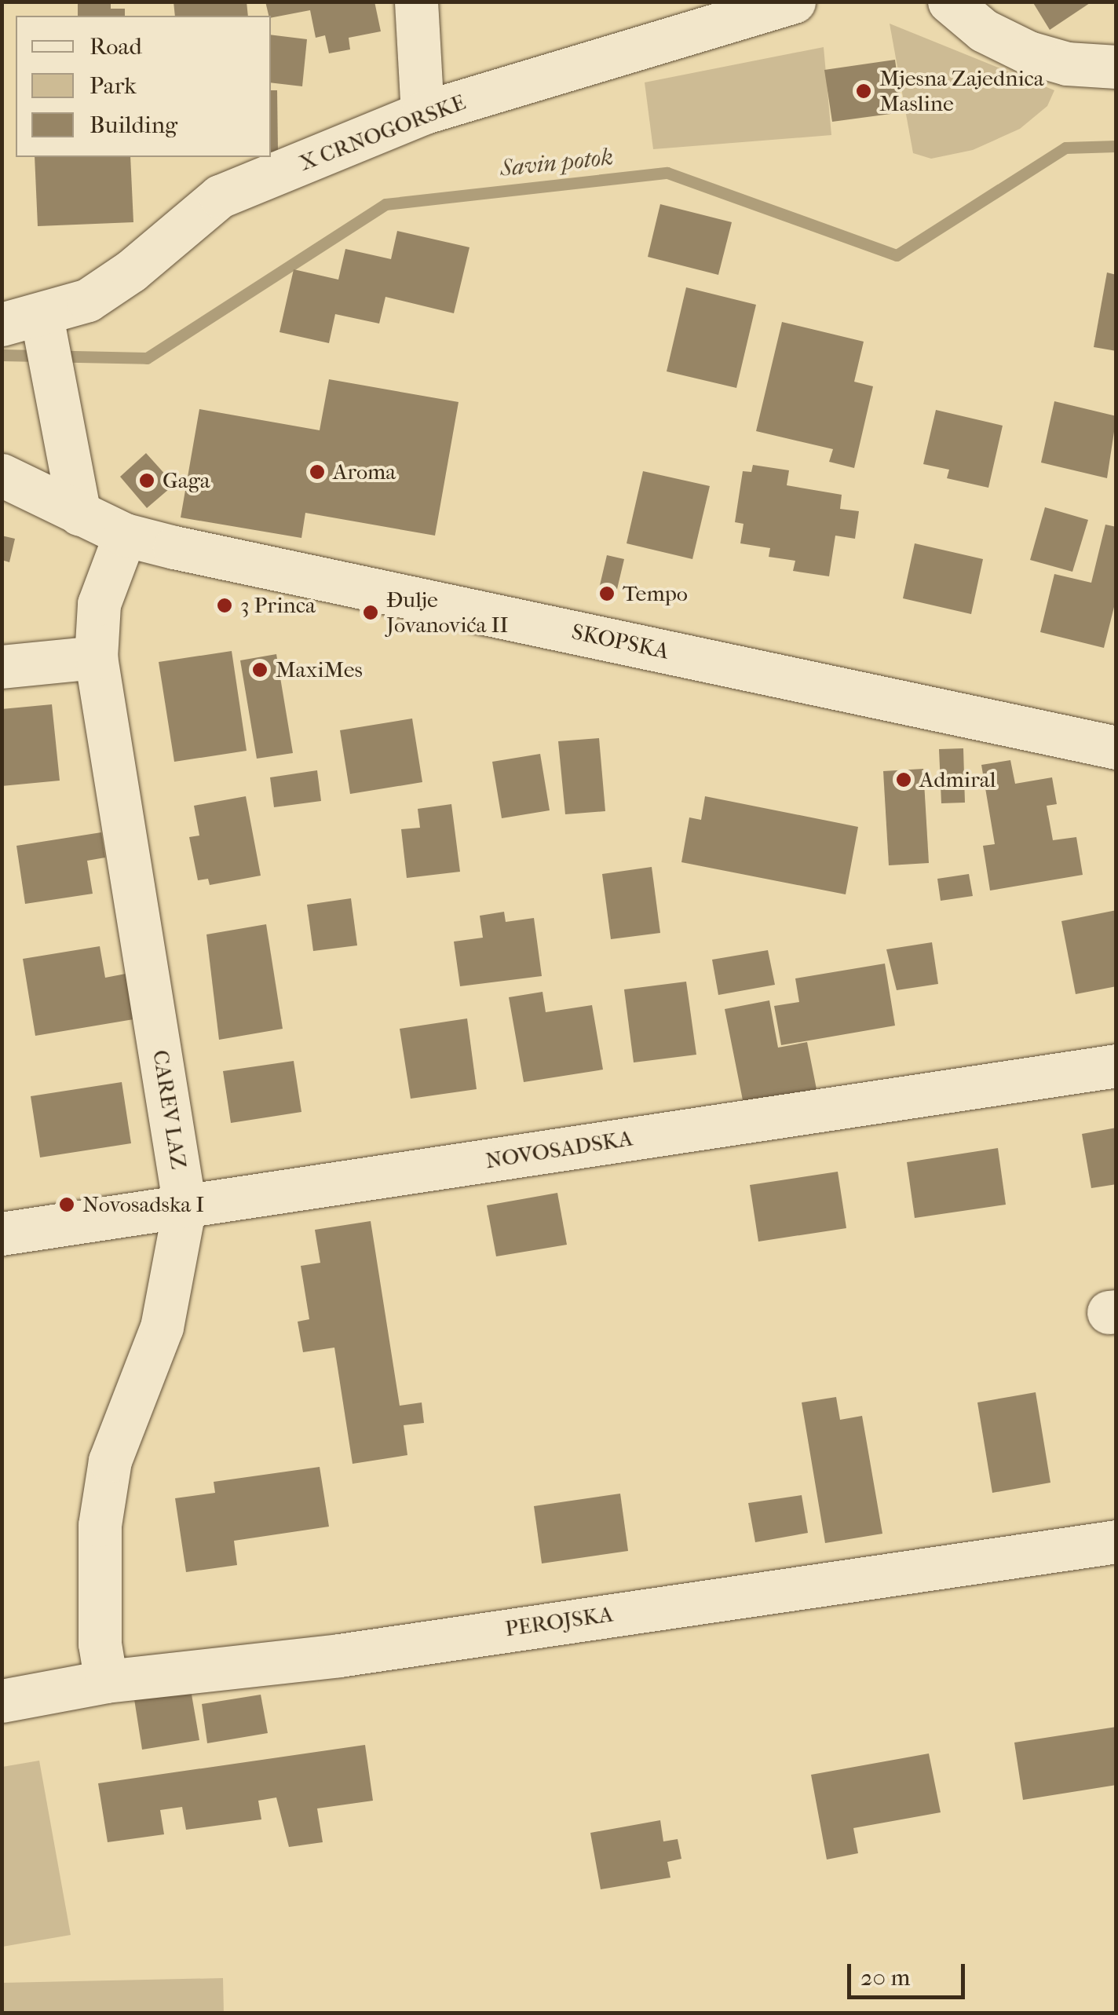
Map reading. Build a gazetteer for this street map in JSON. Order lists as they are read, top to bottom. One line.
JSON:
{"streets":{"street":["X CRNOGORSKE","SKOPSKA","CAREV LAZ","NOVOSADSKA","PEROJSKA"]},"crossings":[["SKOPSKA","CAREV LAZ"],["CAREV LAZ","NOVOSADSKA"],["CAREV LAZ","PEROJSKA"]],"water":["Savin potok"],"places":["Mjesna Zajednica Masline","Aroma","Gaga","Tempo","3 Princa","Đulje Jovanovića II","MaxiMes","Admiral","Novosadska I"],"legend":["Road","Park","Building"],"scale_bar":"20 m"}
